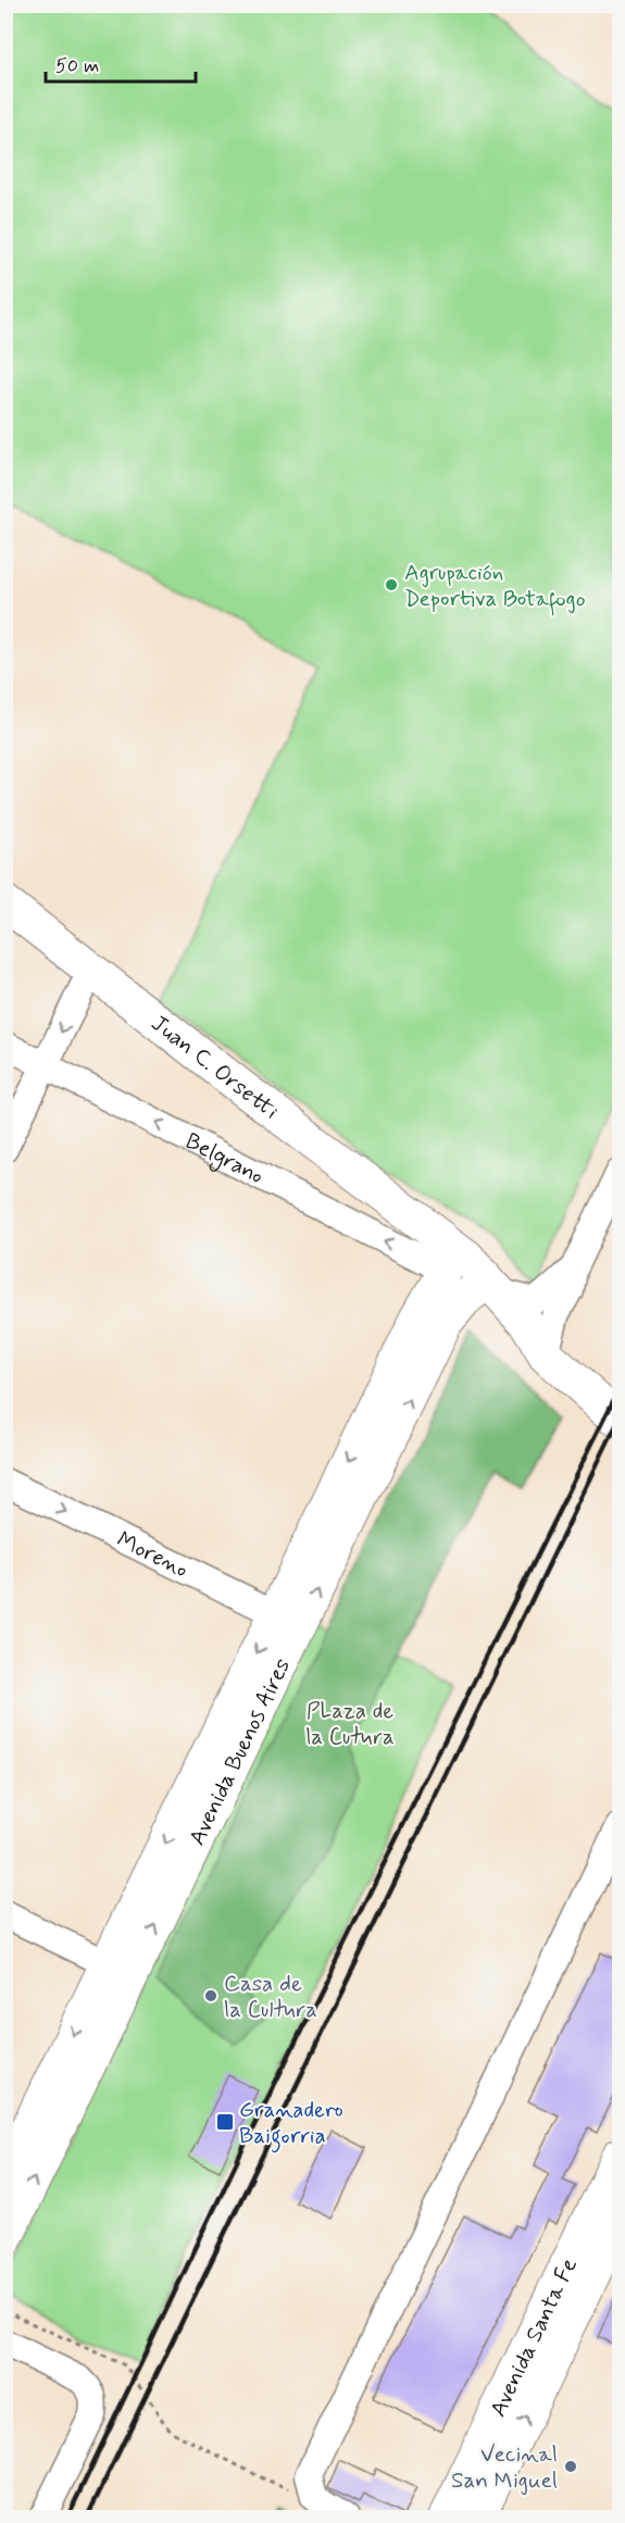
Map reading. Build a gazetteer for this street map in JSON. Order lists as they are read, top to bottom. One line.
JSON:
{"streets":{"main road":["Juan C. Orsetti","Avenida Buenos Aires","Avenida Santa Fe"],"street":["Belgrano","Moreno"]},"crossings":[["Juan C. Orsetti","Belgrano"],["Juan C. Orsetti","Avenida Buenos Aires"],["Belgrano","Avenida Buenos Aires"],["Moreno","Avenida Buenos Aires"]],"one_way":["Belgrano","Moreno"],"parks":["PLaza de la Cutura"],"places":{"other":["Agrupación Deportiva Botafogo","Casa de la Cultura","Vecinal San Miguel"],"transit":["Granadero Baigorria"]},"scale_bar":"50 m"}
